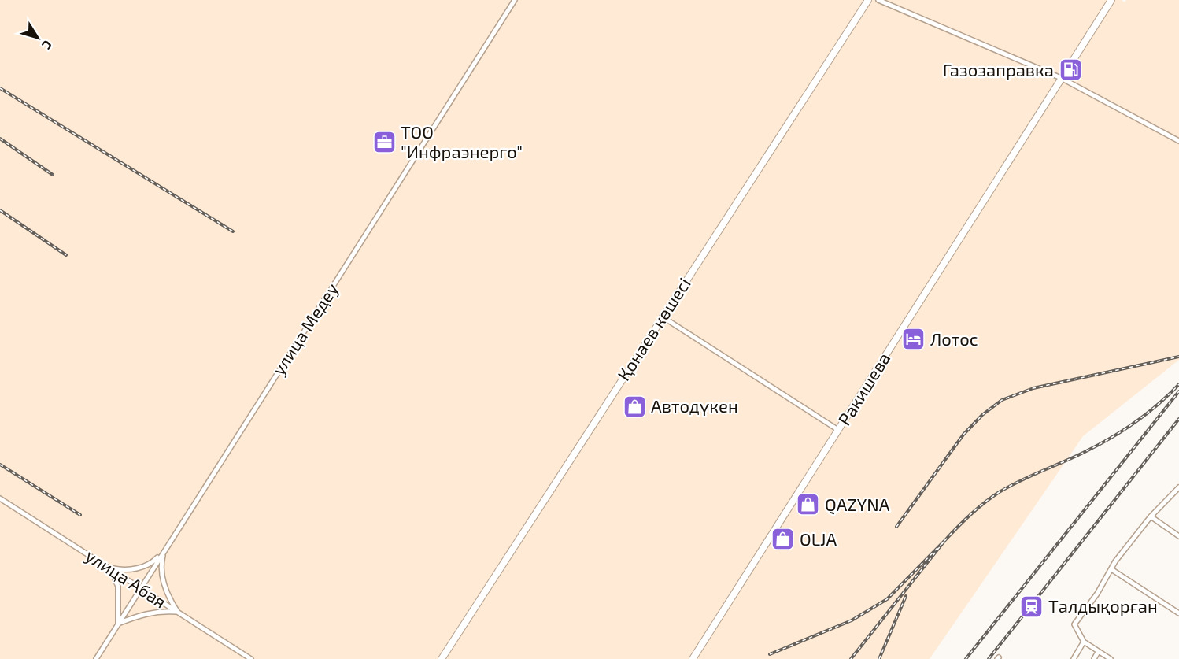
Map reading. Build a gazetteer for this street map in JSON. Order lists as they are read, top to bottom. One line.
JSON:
{"streets":{"street":["улица Медеу","Қонаев көшесі","Ракишева","улица Абая"]},"crossings":[["улица Медеу","улица Абая"]],"places":{"fuel station":["Газозаправка"],"office":["ТОО \"Инфраэнерго\""],"hotel":["Лотос"],"shop":["Автодүкен","QAZYNA","OLJA"],"station":["Талдықорған"]},"north":"bottom right"}
